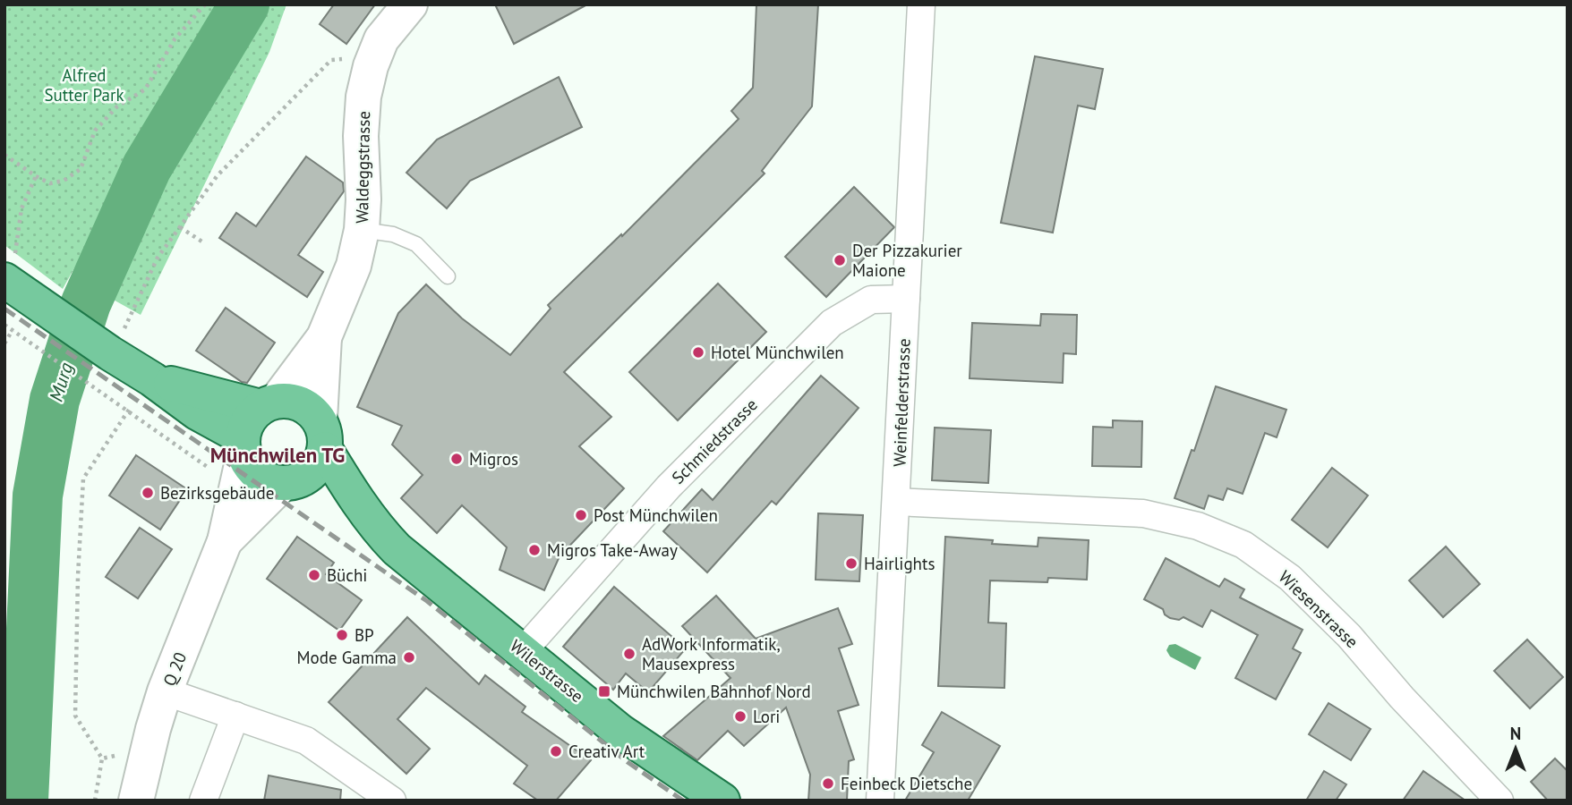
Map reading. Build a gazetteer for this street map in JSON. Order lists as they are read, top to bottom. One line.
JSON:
{"streets":{"main road":["Waldeggstrasse","Q 20","Wilerstrasse"],"street":["Weinfelderstrasse","Schmiedstrasse","Wiesenstrasse"]},"crossings":[["Waldeggstrasse","Q 20"],["Waldeggstrasse","Wilerstrasse"],["Weinfelderstrasse","Schmiedstrasse"],["Weinfelderstrasse","Wiesenstrasse"],["Schmiedstrasse","Wilerstrasse"],["Q 20","Wilerstrasse"]],"districts":["Münchwilen TG"],"water":["Murg"],"parks":["Alfred Sutter Park"],"places":{"other":["Der Pizzakurier Maione","Hotel Münchwilen","Migros","Bezirksgebäude","Post Münchwilen","Migros Take-Away","Hairlights","Büchi","BP","AdWork Informatik, Mausexpress","Mode Gamma","Lori","Creativ Art","Feinbeck Dietsche"],"transit":["Münchwilen Bahnhof Nord"]},"north":"top"}
